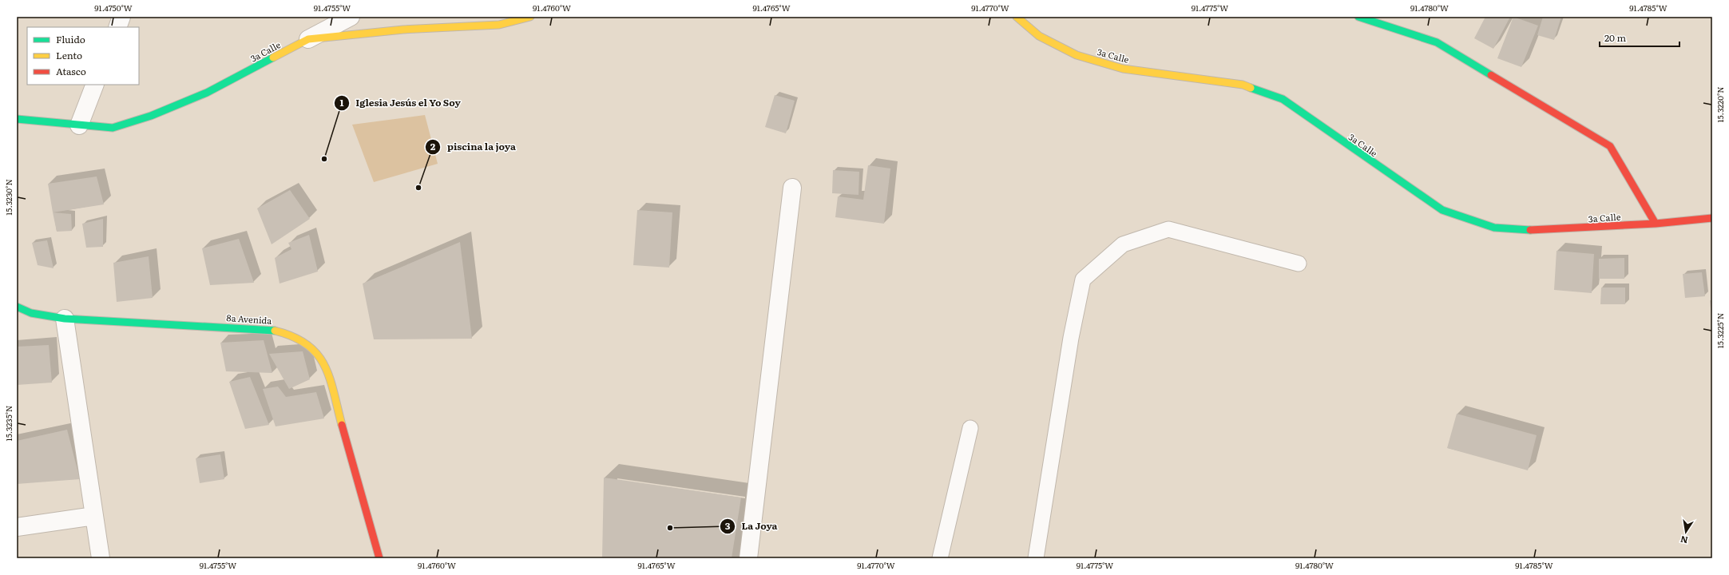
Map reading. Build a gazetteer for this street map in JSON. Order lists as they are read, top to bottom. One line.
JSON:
{"streets":{"street":["3a Calle","8a Avenida"]},"places":["Iglesia Jesús el Yo Soy","piscina la joya","La Joya"],"legend":["Fluido","Lento","Atasco"],"scale_bar":"20 m","north":"bottom","coordinates":["91.4750°W","91.4755°W","91.4760°W","91.4765°W","91.4770°W","91.4775°W","91.4780°W","91.4785°W","15.3220°N","15.3230°N","15.3225°N","15.3235°N"]}
